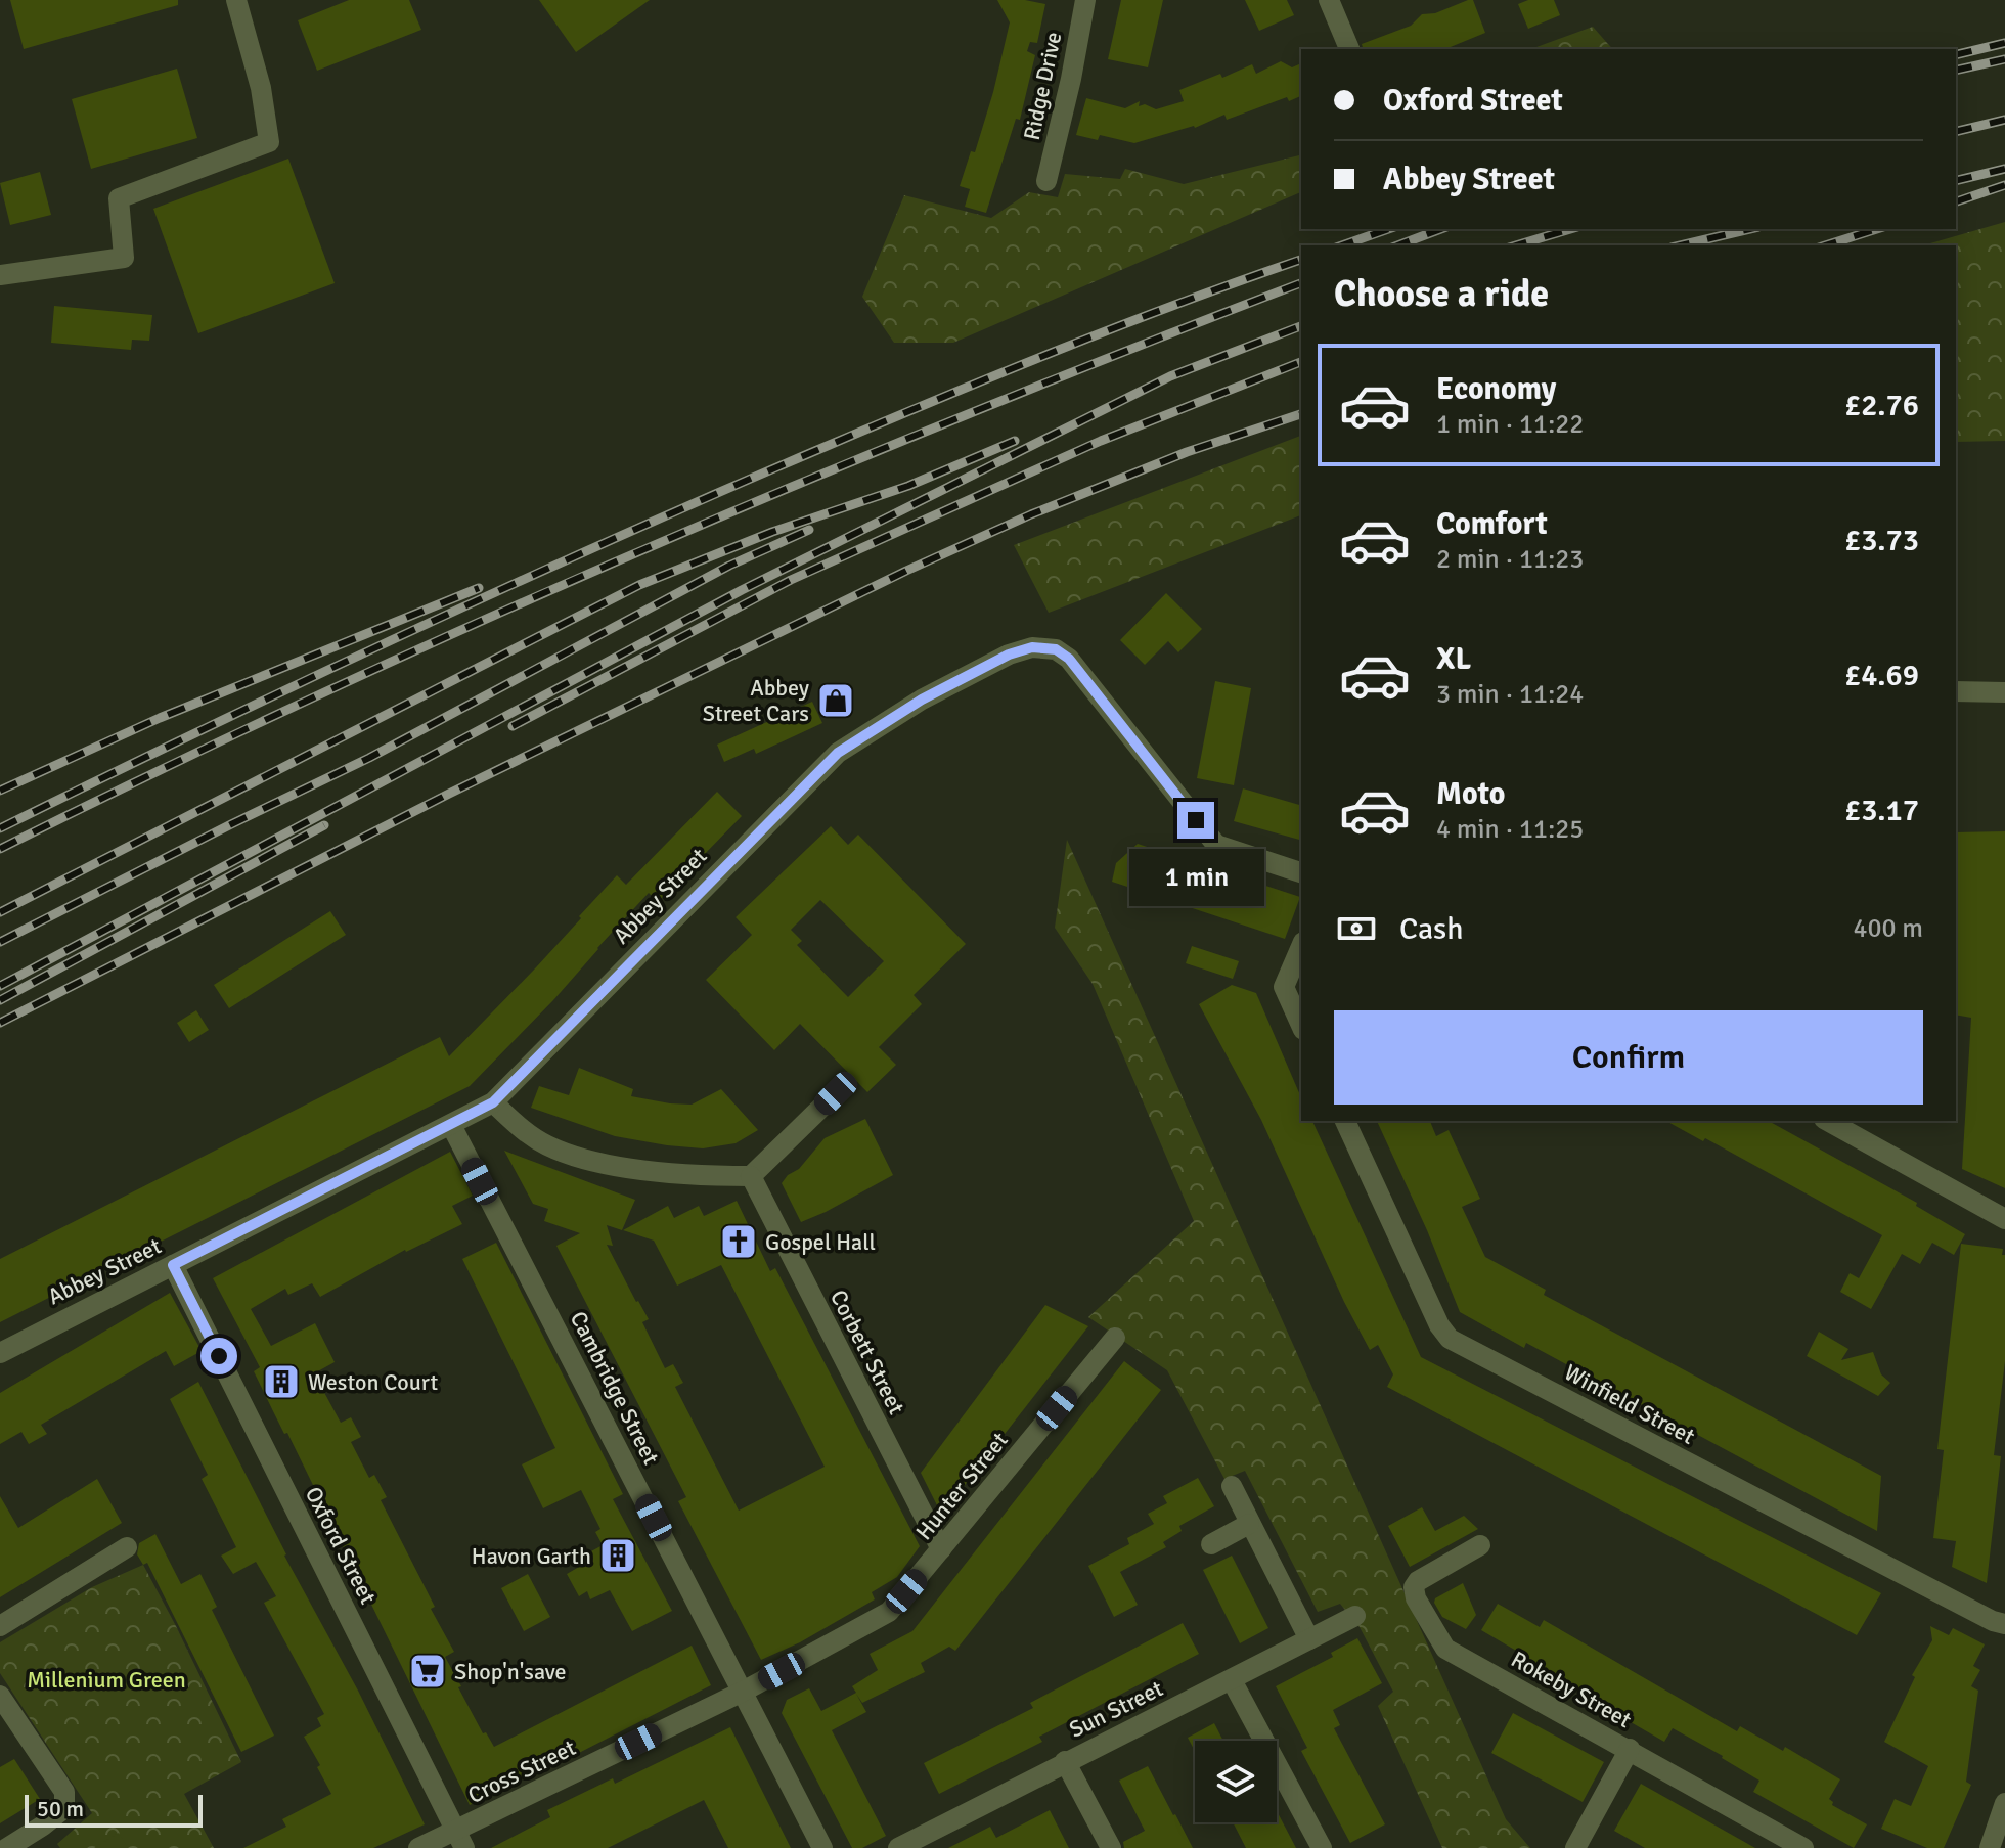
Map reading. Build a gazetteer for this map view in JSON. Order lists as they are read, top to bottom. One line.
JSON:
{"streets":{"street":["Ridge Drive","Abbey Street","Corbett Street","Cambridge Street","Winfield Street","Hunter Street","Oxford Street","Rokeby Street","Sun Street","Cross Street"]},"crossings":[["Abbey Street","Cambridge Street"],["Abbey Street","Oxford Street"],["Corbett Street","Hunter Street"],["Cambridge Street","Hunter Street"],["Cambridge Street","Cross Street"],["Hunter Street","Cross Street"],["Oxford Street","Cross Street"]],"parks":["Millenium Green"],"places":{"shop":["Abbey Street Cars"],"church":["Gospel Hall"],"building":["Weston Court","Havon Garth"],"supermarket":["Shop'n'save"]},"scale_bar":"50 m","page":{"banner":["Oxford Street","Abbey Street"],"heading":"Choose a ride","list":[{"name":"Economy","note":"1 min · 11:22","value":"£2.76"},{"name":"Comfort","note":"2 min · 11:23","value":"£3.73"},{"name":"XL","note":"3 min · 11:24","value":"£4.69"},{"name":"Moto","note":"4 min · 11:25","value":"£3.17"}],"bubble":"1 min","pay":["Cash","400 m"],"buttons":"Confirm","scale":"50 m"}}
